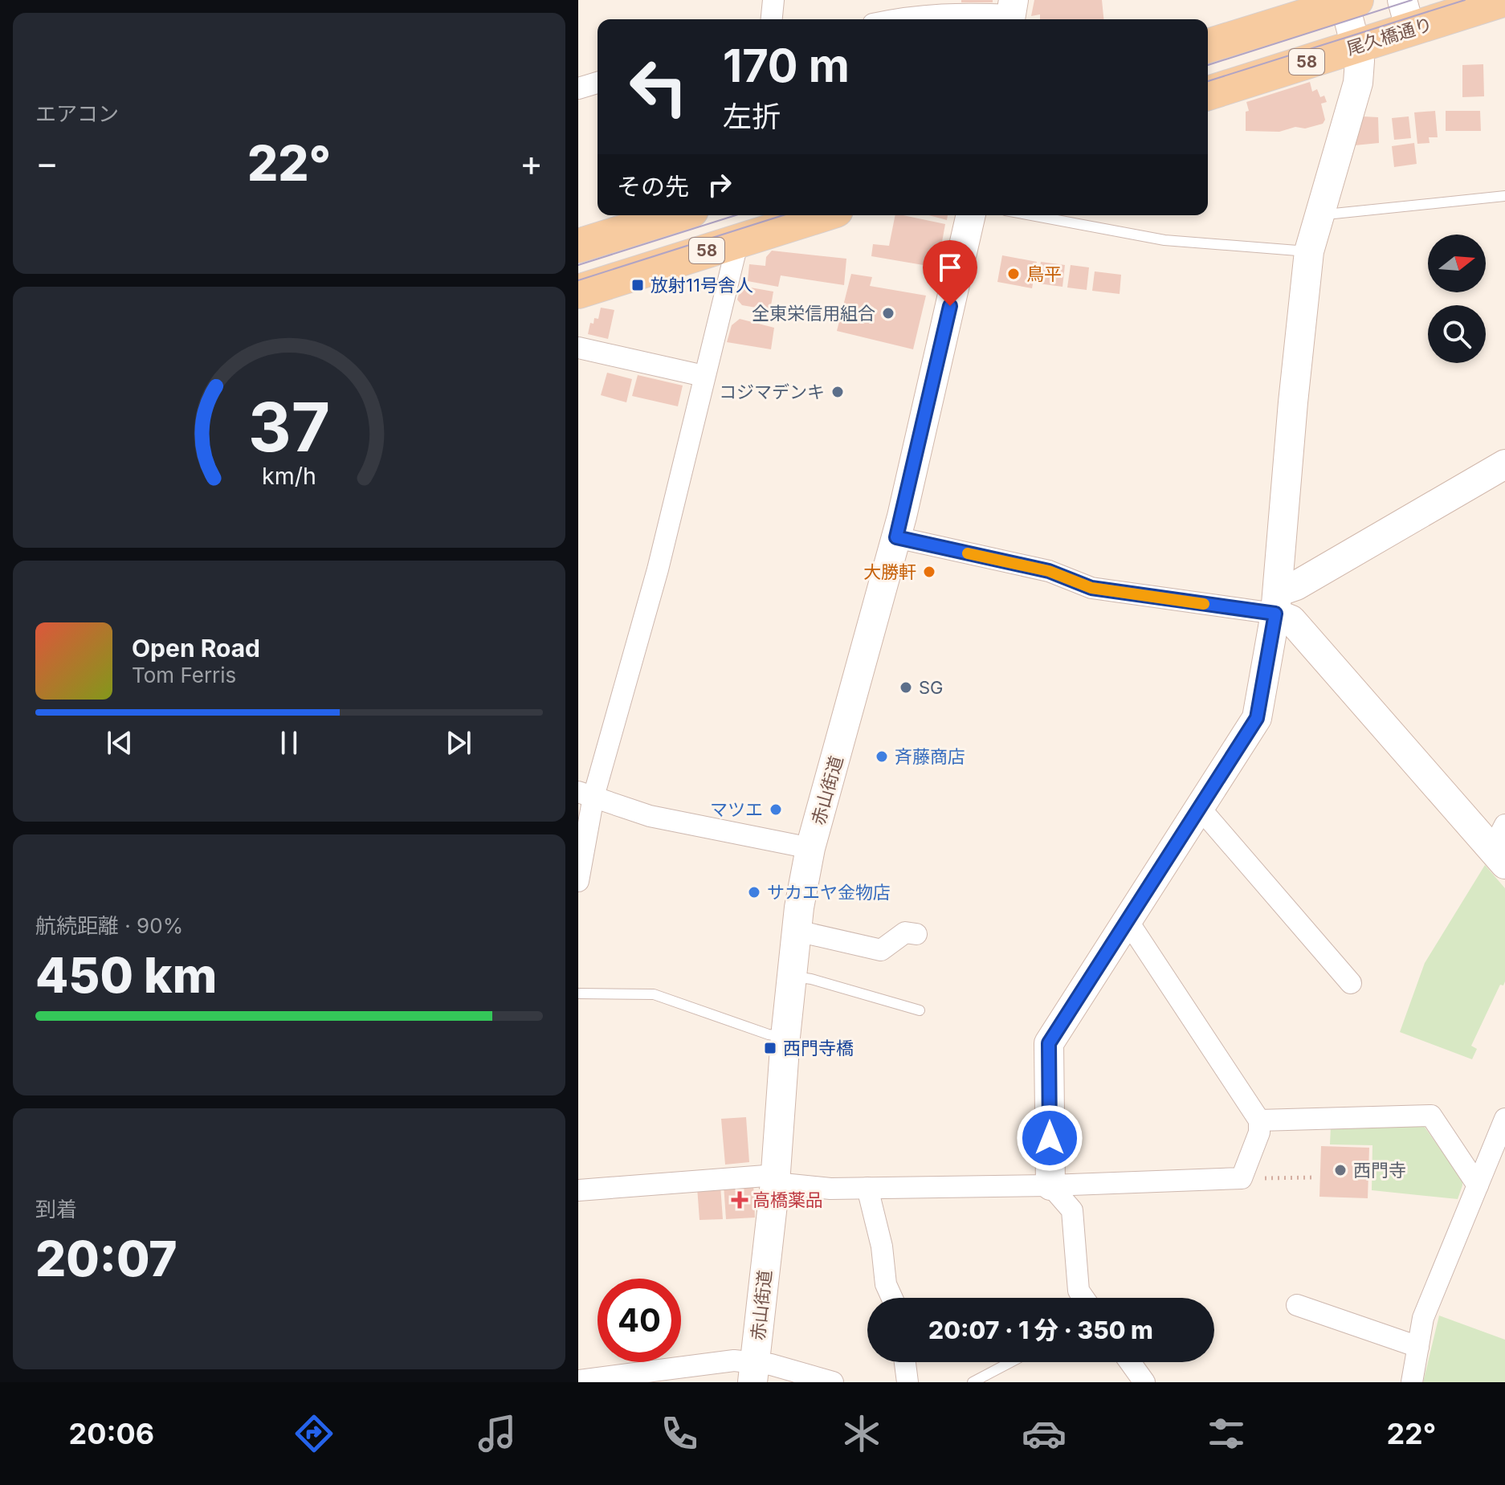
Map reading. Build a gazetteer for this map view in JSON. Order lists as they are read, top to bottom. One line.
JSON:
{"streets":{"main road":["尾久橋通り","58"],"street":["赤山街道"]},"places":{"other":["鳥平","全東栄信用組合","コジマデンキ","大勝軒","SG","斉藤商店","マツエ","サカエヤ金物店","西門寺"],"transit":["放射11号舎人","西門寺橋"],"health":["高橋薬品"]},"north":"right","page":{"tile":["エアコン",["航続距離 · 90%","450 km"],["到着","20:07"]],"turn":["170 m","左折"],"heat":["−","22°","+"],"then":"その先","song":["Open Road","Tom Ferris"],"limit":"40","trip":"20:07 · 1 分 · 350 m","tabs":["20:06","22°"],"gauge":["37","km/h"]}}
